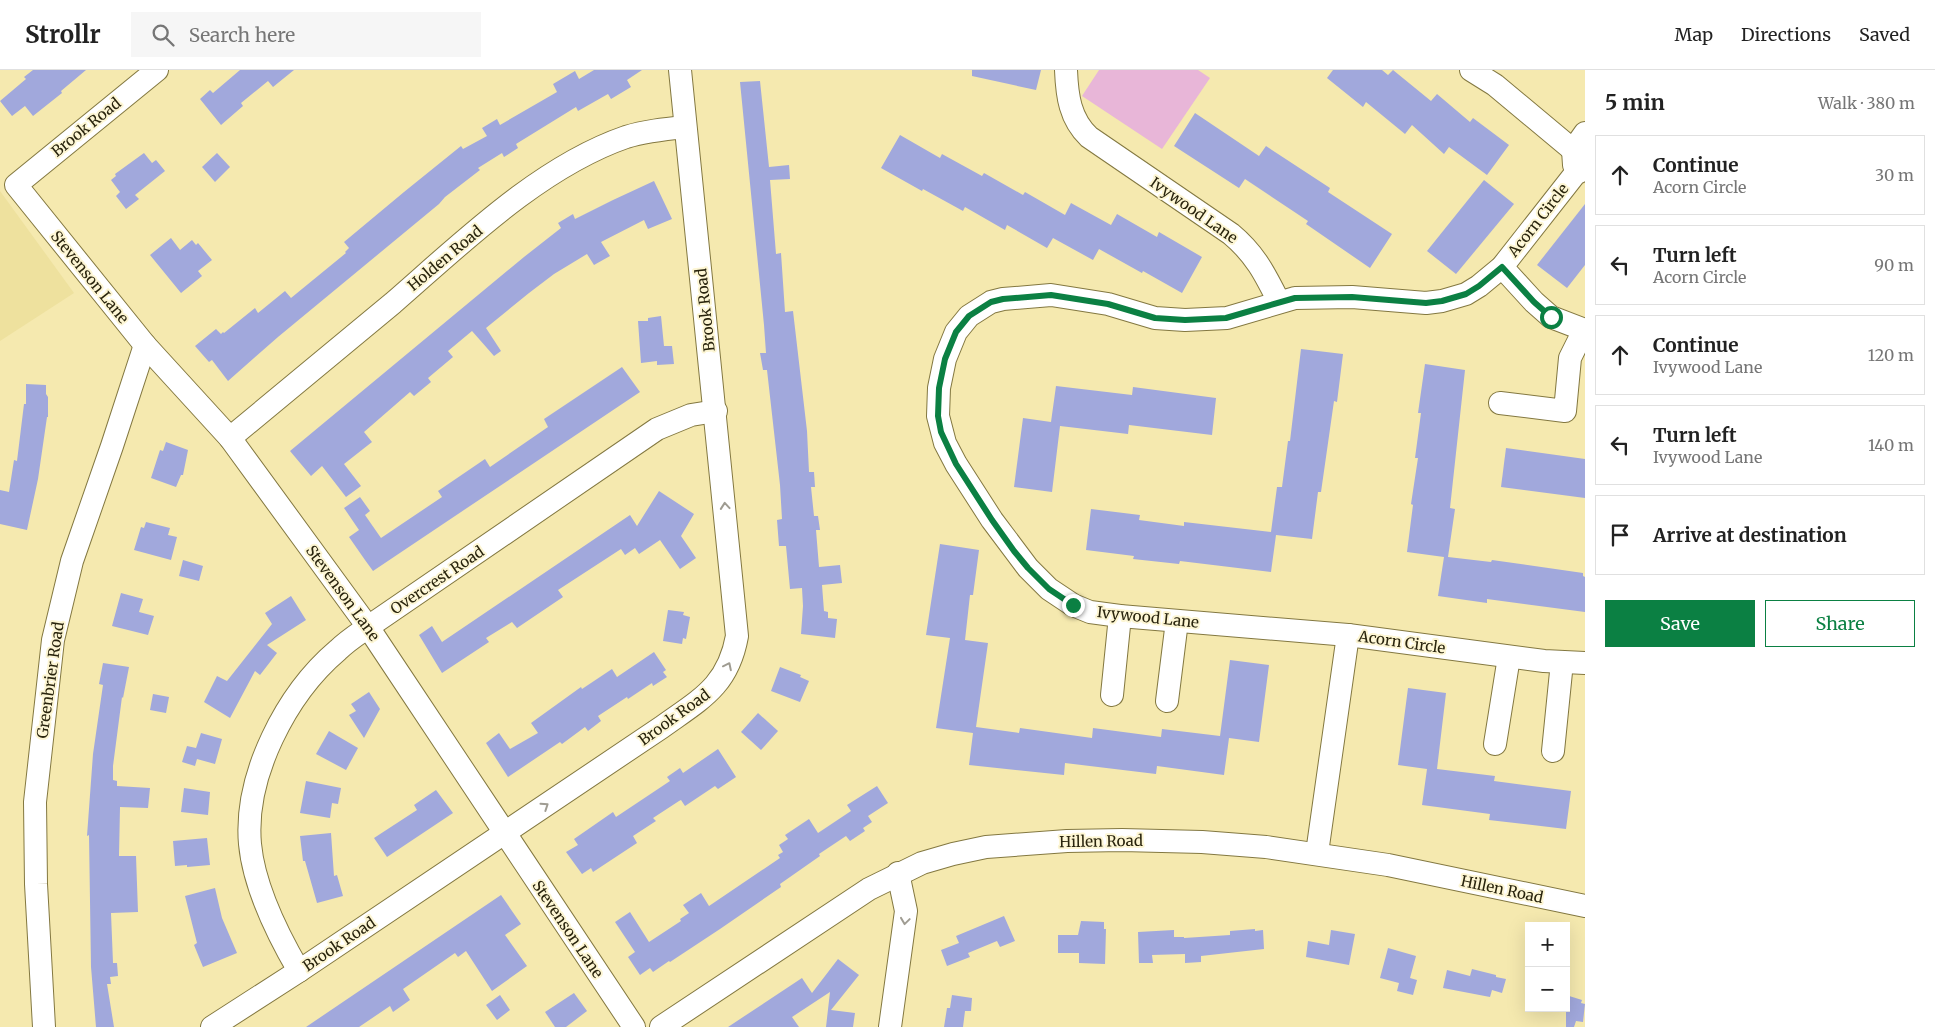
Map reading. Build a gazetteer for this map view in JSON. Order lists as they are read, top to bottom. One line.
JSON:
{"streets":{"street":["Brook Road","Ivywood Lane","Acorn Circle","Holden Road","Stevenson Lane","Overcrest Road","Greenbrier Road","Hillen Road"]},"crossings":[["Brook Road","Holden Road"],["Brook Road","Stevenson Lane"],["Brook Road","Overcrest Road"],["Ivywood Lane","Acorn Circle"],["Acorn Circle","Hillen Road"],["Holden Road","Stevenson Lane"],["Stevenson Lane","Overcrest Road"],["Stevenson Lane","Greenbrier Road"]],"page":{"header":"Strollr","search":"Search here","nav":["Map","Directions","Saved"],"heading":["5 min","Walk · 380 m"],"list":[["Continue","Acorn Circle","30 m"],["Turn left","Acorn Circle","90 m"],["Continue","Ivywood Lane","120 m"],["Turn left","Ivywood Lane","140 m"],"Arrive at destination"],"buttons":["Save","Share"],"map_buttons":["+","−"]}}
